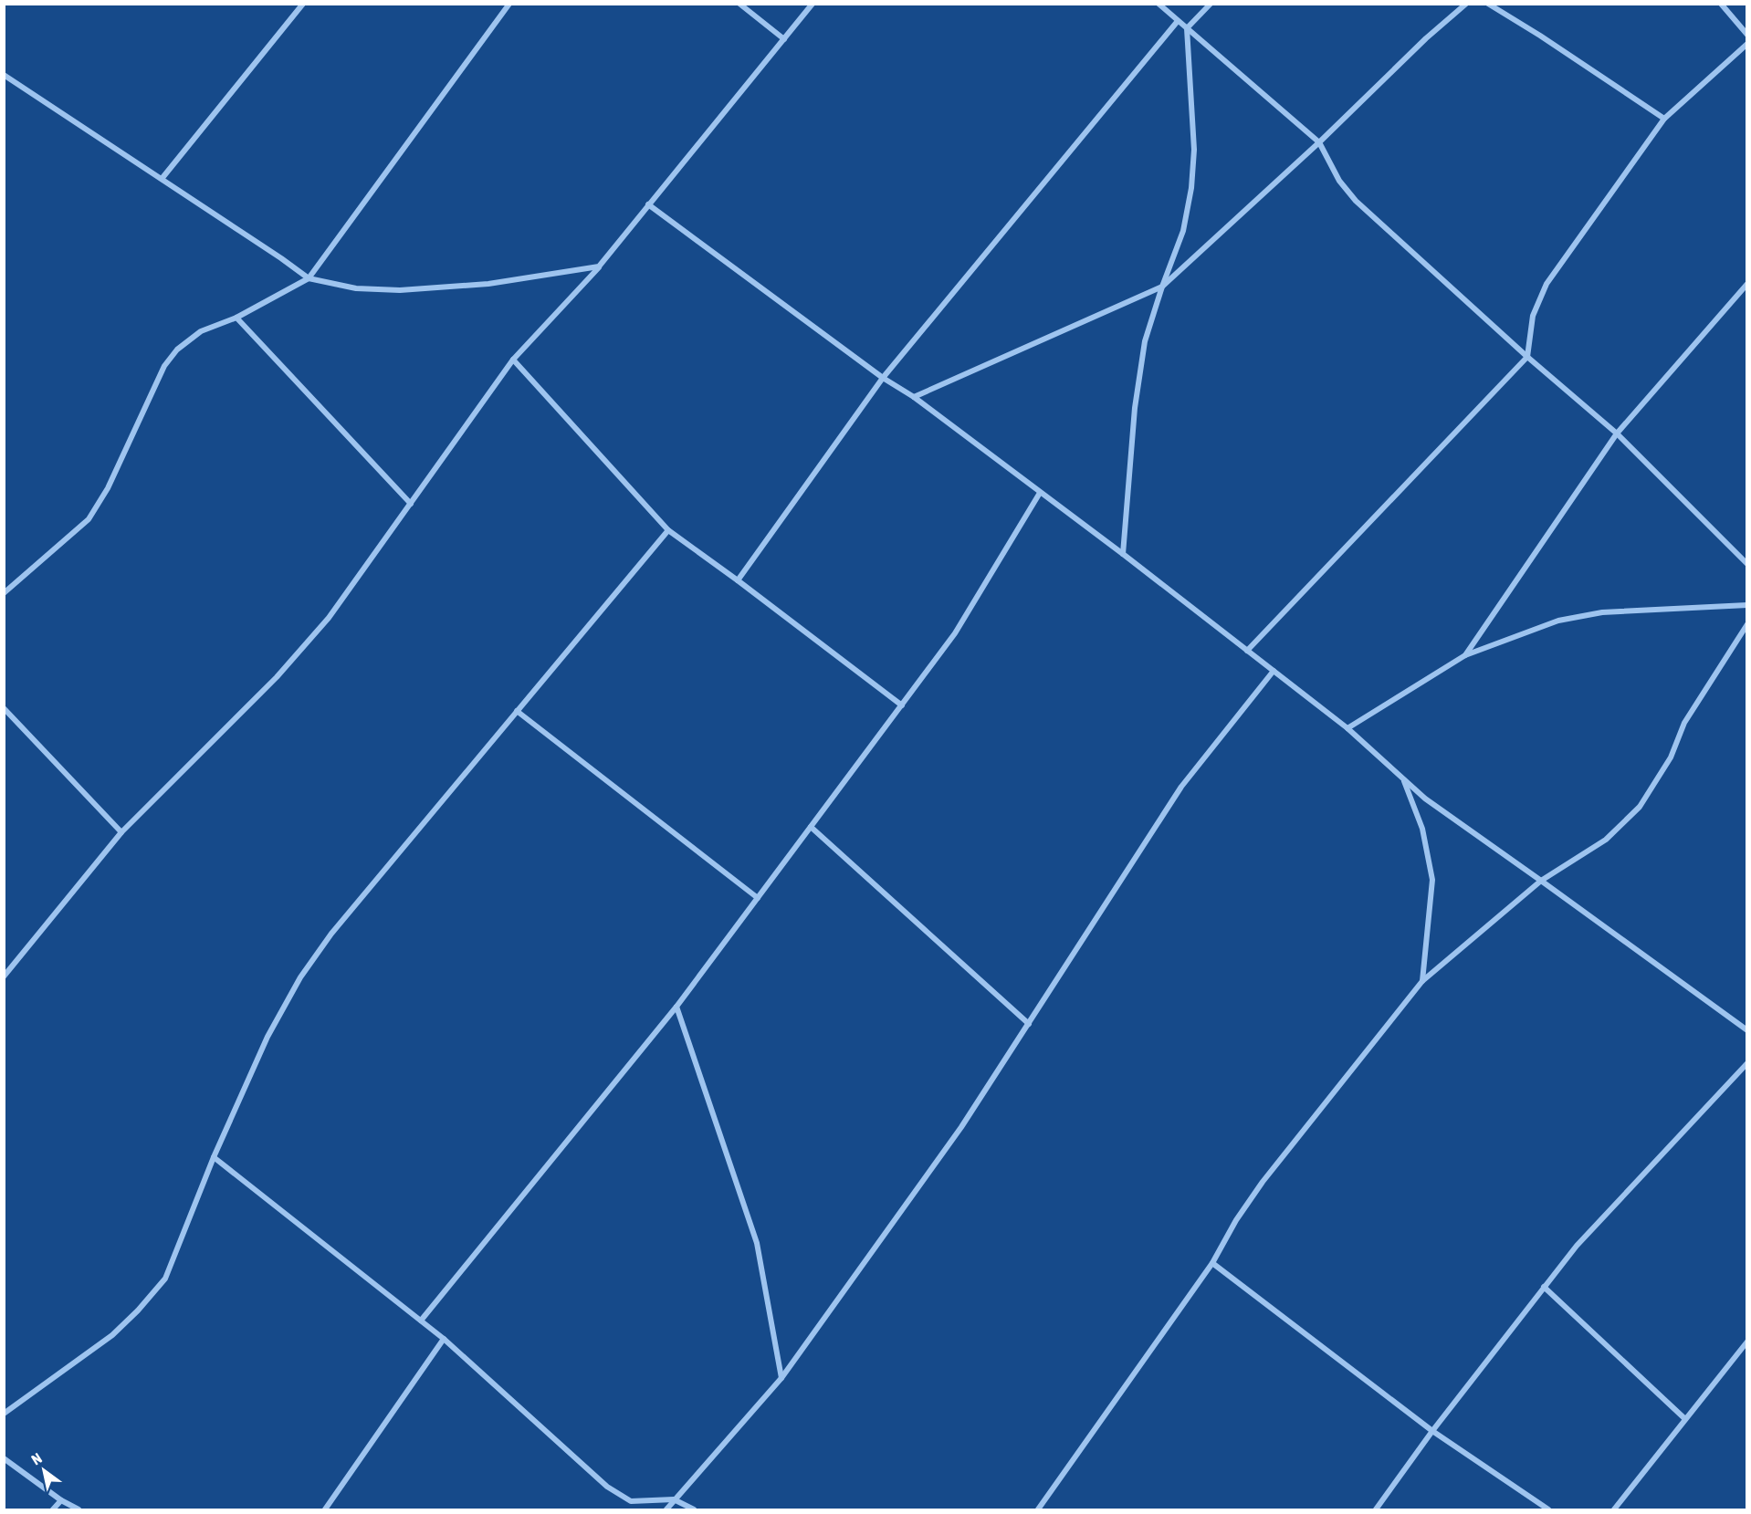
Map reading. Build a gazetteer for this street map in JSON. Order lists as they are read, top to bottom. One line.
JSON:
{"north":"top left"}
